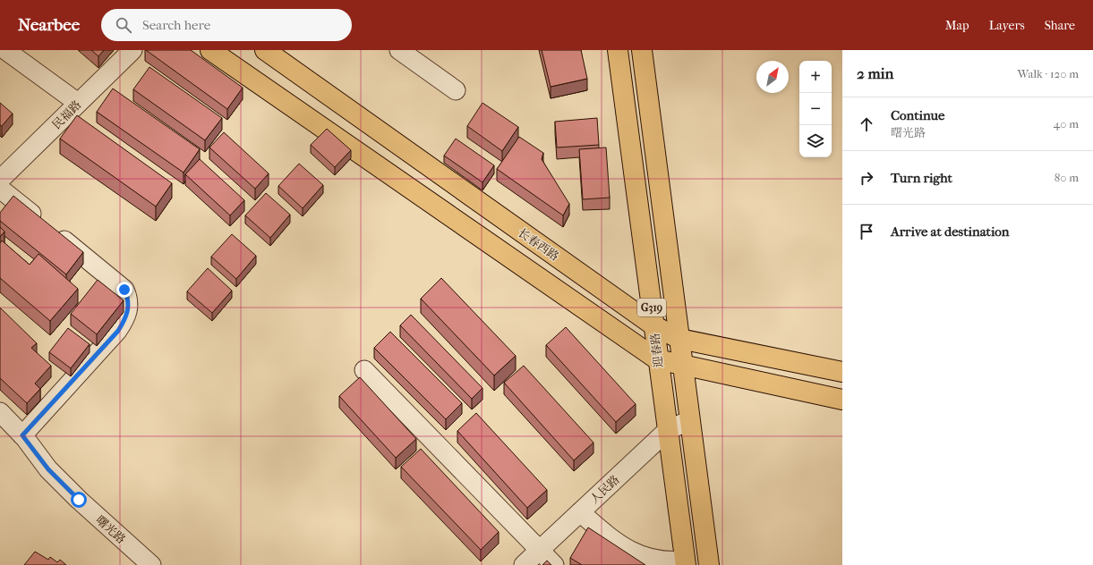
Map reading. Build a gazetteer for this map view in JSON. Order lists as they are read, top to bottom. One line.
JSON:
{"streets":{"main road":["长春西路","G319","迎春路"],"street":["民福路","人民路","曙光路"]},"crossings":[["长春西路","迎春路"],["迎春路","人民路"]],"north":"top right","page":{"header":"Nearbee","search":"Search here","nav":["Map","Layers","Share"],"heading":["2 min","Walk · 120 m"],"map_buttons":["+","−"],"list":[["Continue","曙光路","40 m"],["Turn right","80 m"],"Arrive at destination"]}}
